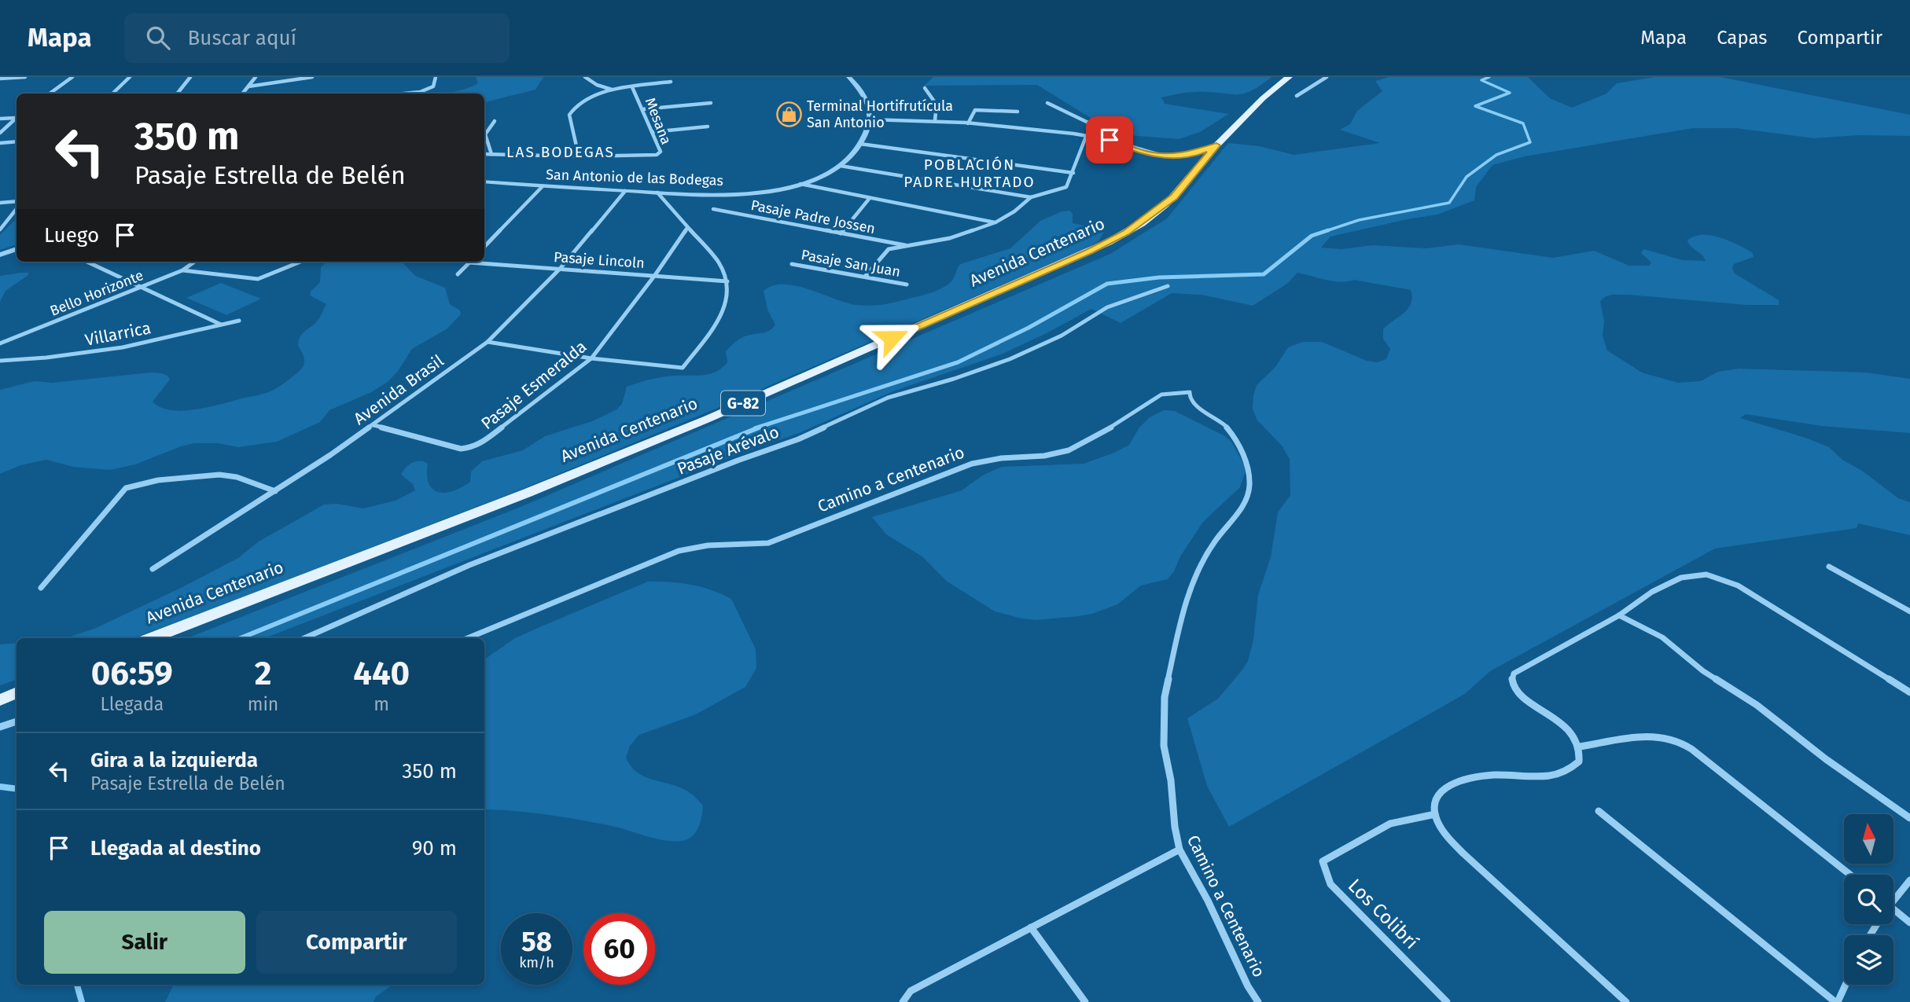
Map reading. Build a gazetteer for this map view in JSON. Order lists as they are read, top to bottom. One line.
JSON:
{"streets":{"main road":["Avenida Centenario","G-82"],"street":["Mesana","San Antonio de las Bodegas","Pasaje Padre Jossen","Pasaje Lincoln","Pasaje San Juan","Bello Horizonte","Villarrica","Pasaje Esmeralda","Avenida Brasil","Pasaje Arévalo","Camino a Centenario","Los Colibrí"]},"crossings":[["San Antonio de las Bodegas","Avenida Brasil"],["Pasaje Lincoln","Pasaje Esmeralda"],["Pasaje Lincoln","Avenida Brasil"],["Pasaje Esmeralda","Avenida Brasil"]],"districts":["LAS BODEGAS","POBLACIÓN PADRE HURTADO"],"places":{"shop":["Terminal Hortifrutícula San Antonio"]},"north":"top","page":{"header":"Mapa","search":"Buscar aquí","nav":["Mapa","Capas","Compartir"],"turn":["350 m","Pasaje Estrella de Belén"],"then":"Luego","eta":["06:59","Llegada","2","min","440","m"],"list":[{"name":"Gira a la izquierda","note":"Pasaje Estrella de Belén","value":"350 m"},{"name":"Llegada al destino","value":"90 m"}],"buttons":["Salir","Compartir"],"speed":"58 km/h","limit":"60"}}
